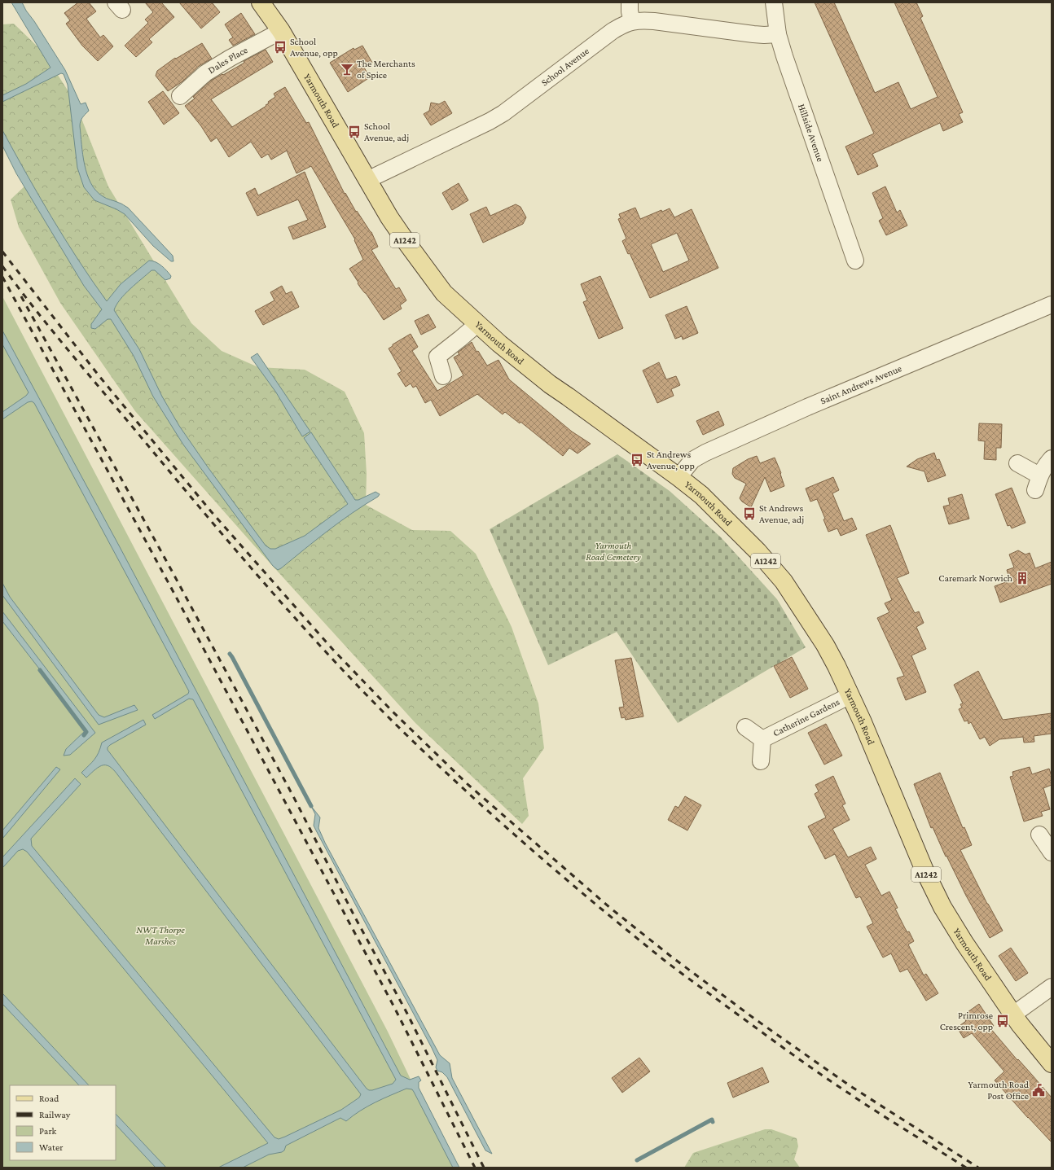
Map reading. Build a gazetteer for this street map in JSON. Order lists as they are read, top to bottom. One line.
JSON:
{"streets":{"main road":["Yarmouth Road","A1242"],"street":["Dales Place","School Avenue","Hillside Avenue","Saint Andrews Avenue","Catherine Gardens"]},"crossings":[["Dales Place","Yarmouth Road"],["School Avenue","Yarmouth Road"],["School Avenue","Hillside Avenue"],["Yarmouth Road","Saint Andrews Avenue"],["Yarmouth Road","Catherine Gardens"]],"parks":["Yarmouth Road Cemetery","NWT Thorpe Marshes"],"places":{"bus stop":["School Avenue, opp","School Avenue, adj","St Andrews Avenue, opp","St Andrews Avenue, adj","Primrose Crescent, opp"],"bar":["The Merchants of Spice"],"building":["Caremark Norwich"],"public building":["Yarmouth Road Post Office"]},"legend":["Road","Railway","Park","Water"]}
